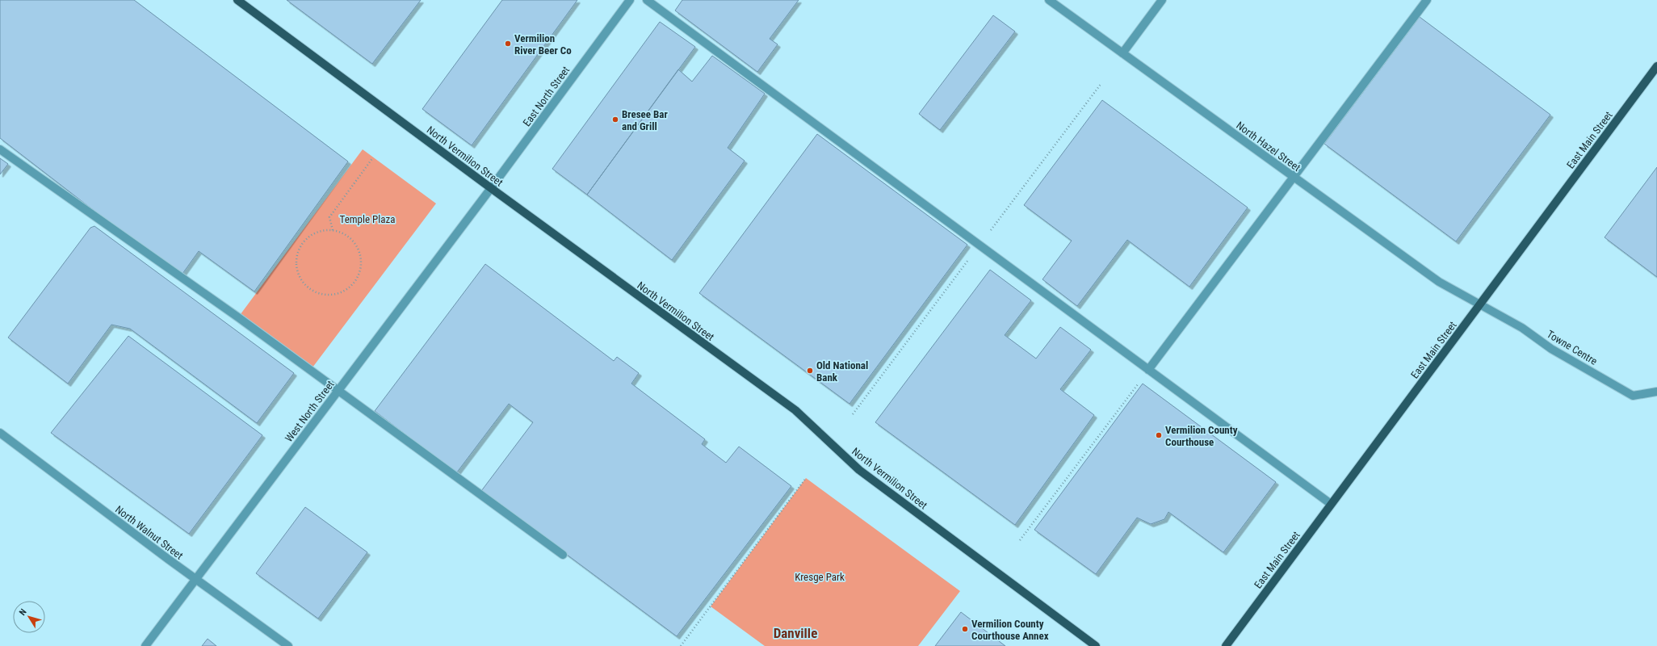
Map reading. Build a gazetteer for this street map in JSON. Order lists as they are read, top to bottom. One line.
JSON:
{"streets":{"main road":["East Main Street","North Vermilion Street"],"street":["East North Street","North Hazel Street","Towne Centre","West North Street","North Walnut Street"]},"crossings":[["East North Street","North Vermilion Street"],["East North Street","West North Street"],["East Main Street","North Hazel Street"],["East Main Street","Towne Centre"],["North Hazel Street","Towne Centre"],["North Vermilion Street","West North Street"],["West North Street","North Walnut Street"]],"districts":["Danville"],"parks":["Temple Plaza","Kresge Park"],"places":["Vermilion River Beer Co","Bresee Bar and Grill","Old National Bank","Vermilion County Courthouse","Vermilion County Courthouse Annex"],"north":"top left"}
